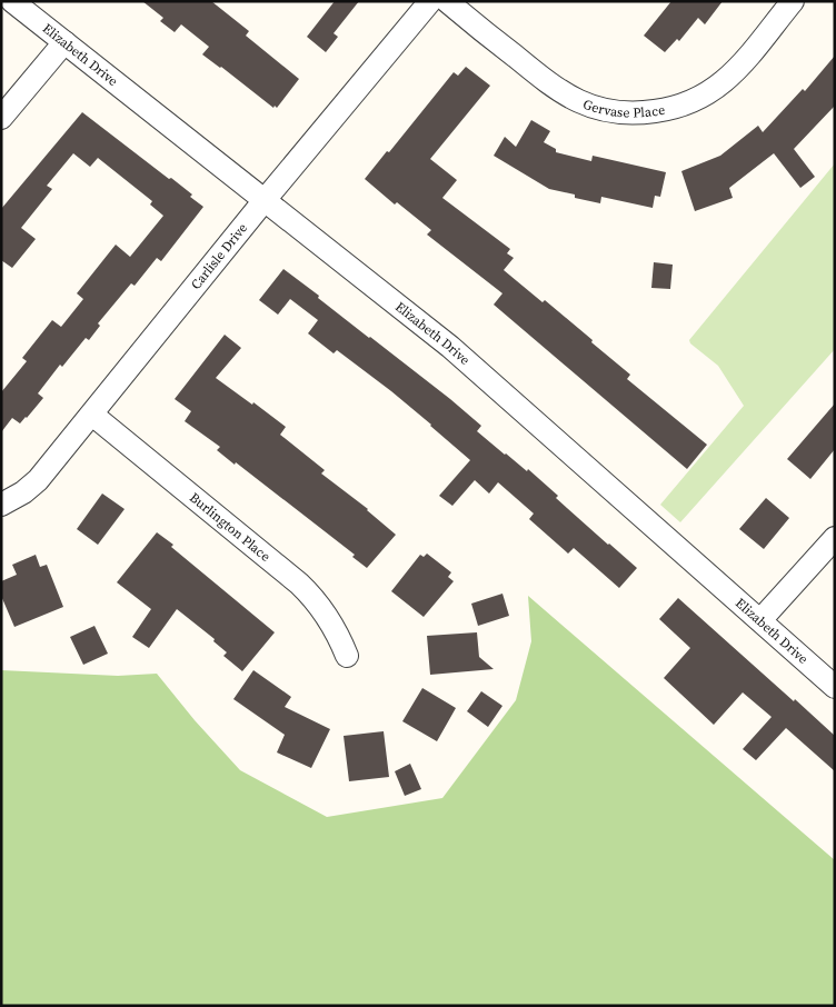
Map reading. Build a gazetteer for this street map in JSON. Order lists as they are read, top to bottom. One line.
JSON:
{"streets":{"street":["Elizabeth Drive","Gervase Place","Carlisle Drive","Burlington Place"]},"crossings":[["Elizabeth Drive","Carlisle Drive"],["Carlisle Drive","Burlington Place"]]}
